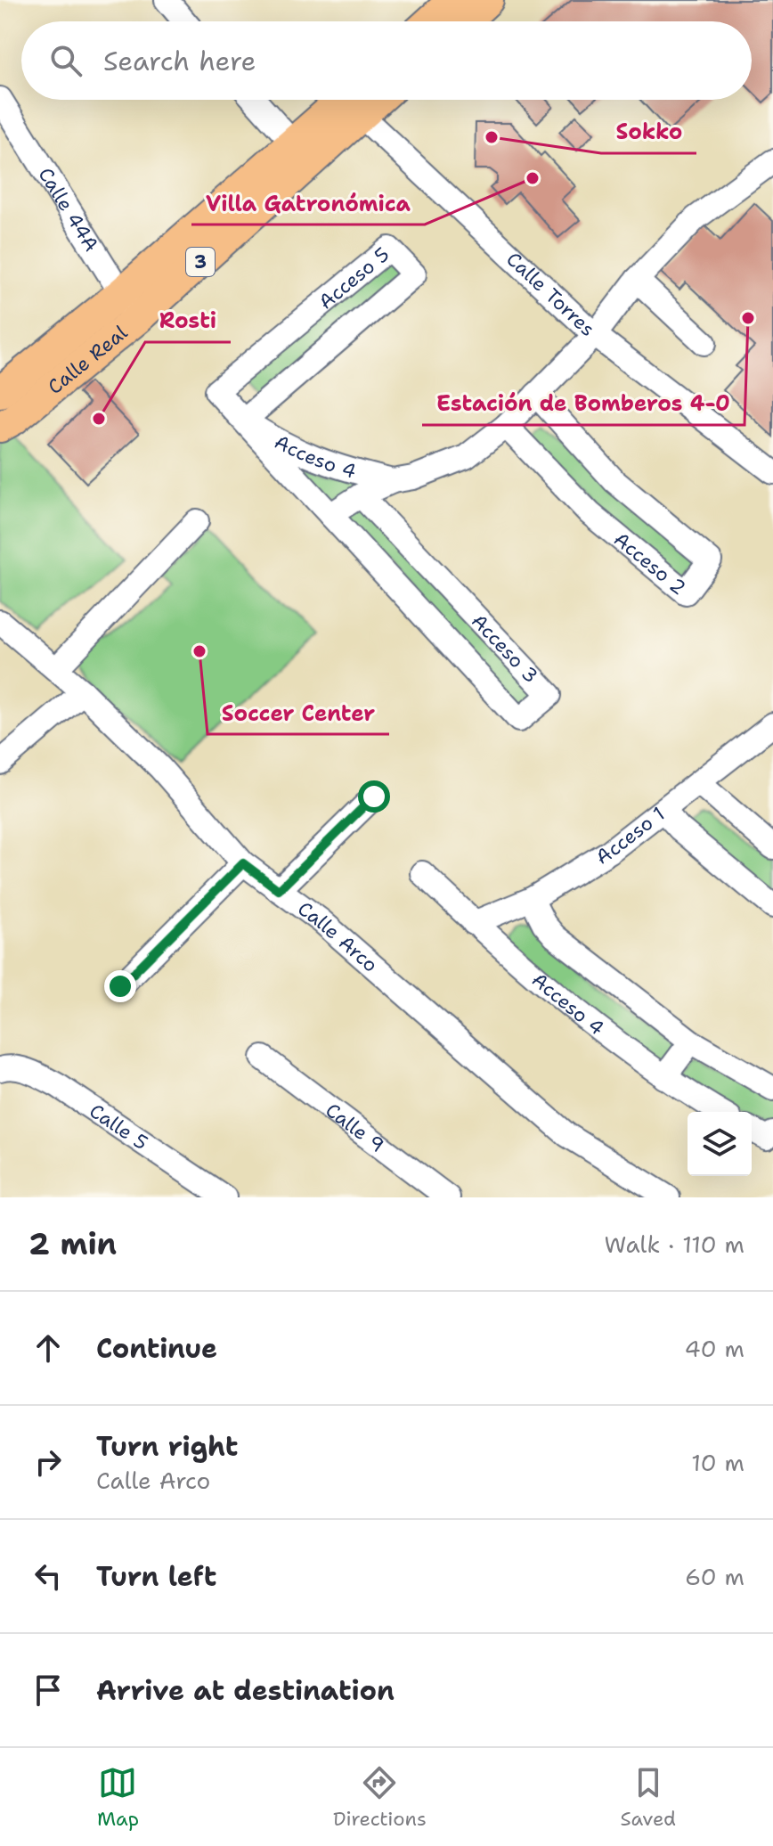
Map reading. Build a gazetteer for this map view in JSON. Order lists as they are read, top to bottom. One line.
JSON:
{"streets":{"main road":["3","Calle Real"],"street":["Calle 44A","Acceso 5","Calle Torres","Acceso 4","Acceso 2","Acceso 3","Acceso 1","Calle Arco","Calle 5","Calle 9"]},"crossings":[["Calle 44A","Calle Real"],["Acceso 5","Acceso 4"],["Calle Torres","Calle Real"],["Acceso 4","Acceso 3"],["Acceso 4","Acceso 1"]],"places":["Sokko","Villa Gatronómica","Estación de Bomberos 4-0","Rosti","Soccer Center"],"page":{"search":"Search here","heading":["2 min","Walk · 110 m"],"list":[["Continue","40 m"],["Turn right","Calle Arco","10 m"],["Turn left","60 m"],"Arrive at destination"],"nav":["Map","Directions","Saved"]}}
